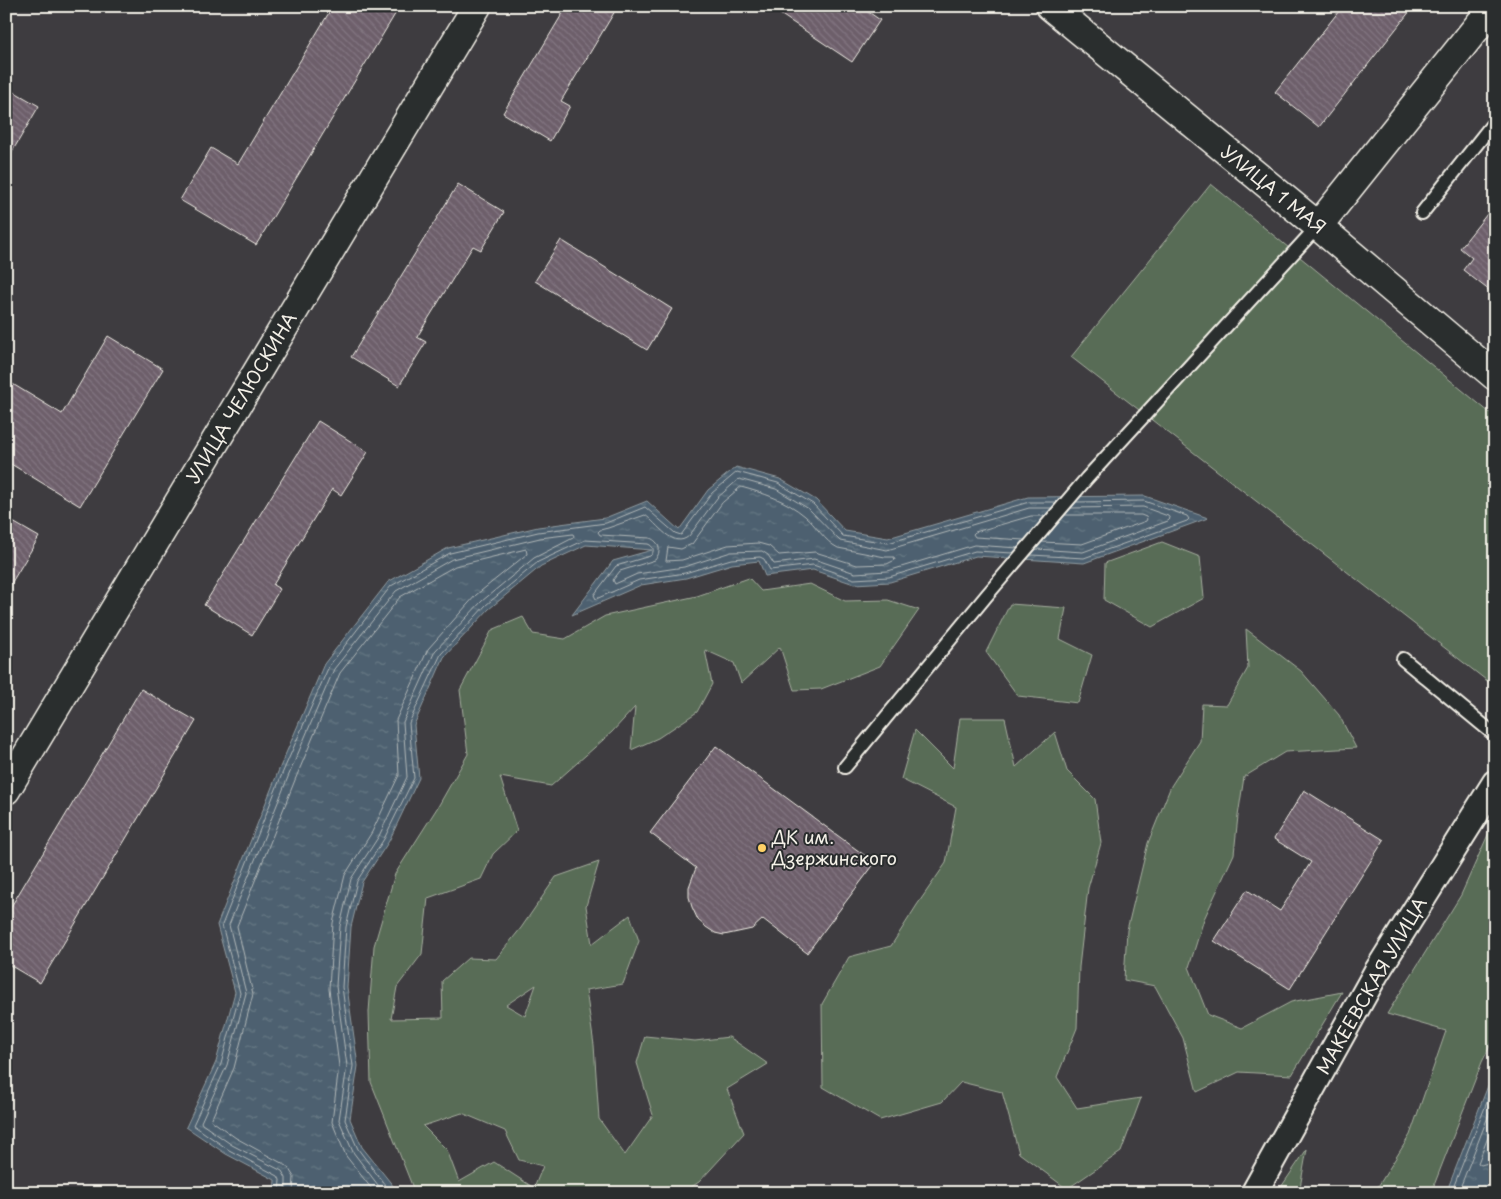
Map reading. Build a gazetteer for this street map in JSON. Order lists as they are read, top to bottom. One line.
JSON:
{"streets":{"street":["УЛИЦА 1 МАЯ","УЛИЦА ЧЕЛЮСКИНА","МАКЕЕВСКАЯ УЛИЦА"]},"places":["ДК им. Дзержинского"]}
